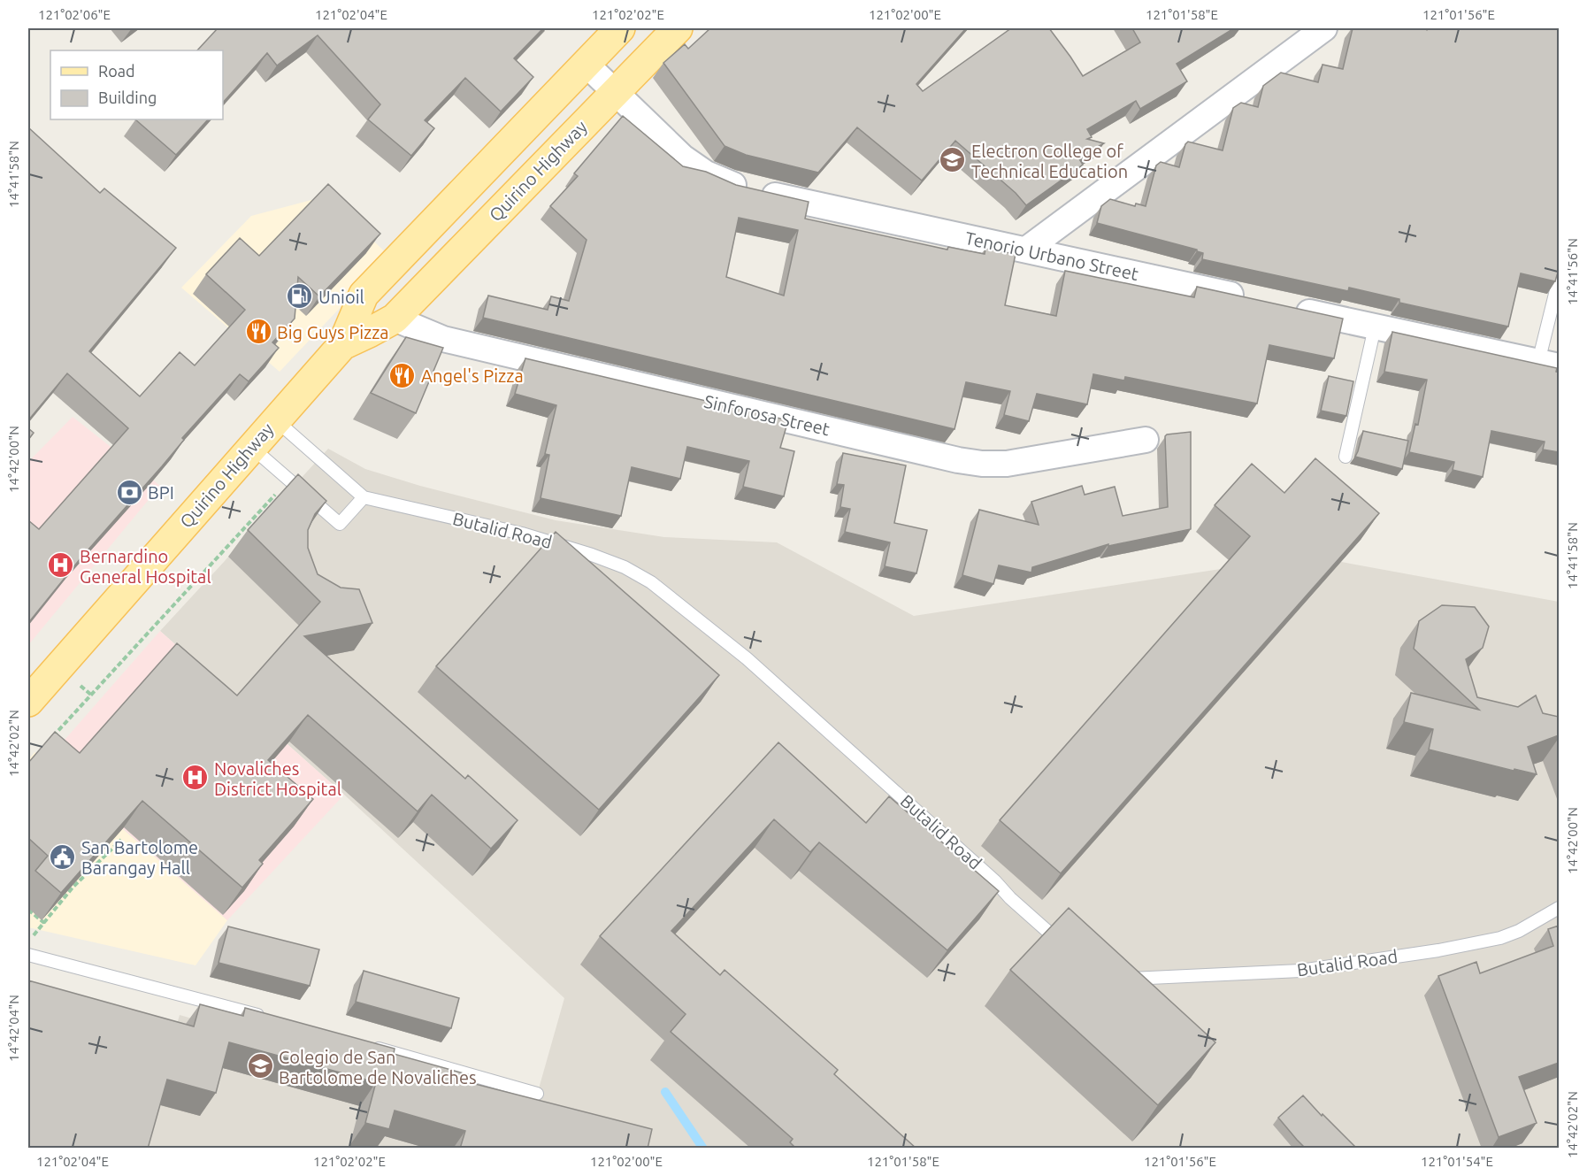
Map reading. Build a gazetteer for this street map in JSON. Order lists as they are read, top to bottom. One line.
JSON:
{"streets":{"main road":["Quirino Highway"],"street":["Tenorio Urbano Street","Sinforosa Street"],"lane":["Butalid Road"]},"crossings":[["Quirino Highway","Tenorio Urbano Street"],["Quirino Highway","Sinforosa Street"],["Quirino Highway","Butalid Road"]],"places":{"school or university":["Electron College of Technical Education","Colegio de San Bartolome de Novaliches"],"fuel station":["Unioil"],"restaurant":["Big Guys Pizza","Angel's Pizza"],"bank":["BPI"],"hospital":["Bernardino General Hospital","Novaliches District Hospital"],"public building":["San Bartolome Barangay Hall"]},"legend":["Road","Building"],"coordinates":["121°02'06\"E","121°02'04\"E","121°02'02\"E","121°02'00\"E","121°01'58\"E","121°01'56\"E","14°41'58\"N","14°41'56\"N","14°42'00\"N","14°42'02\"N","14°42'04\"N","121°01'54\"E"]}
